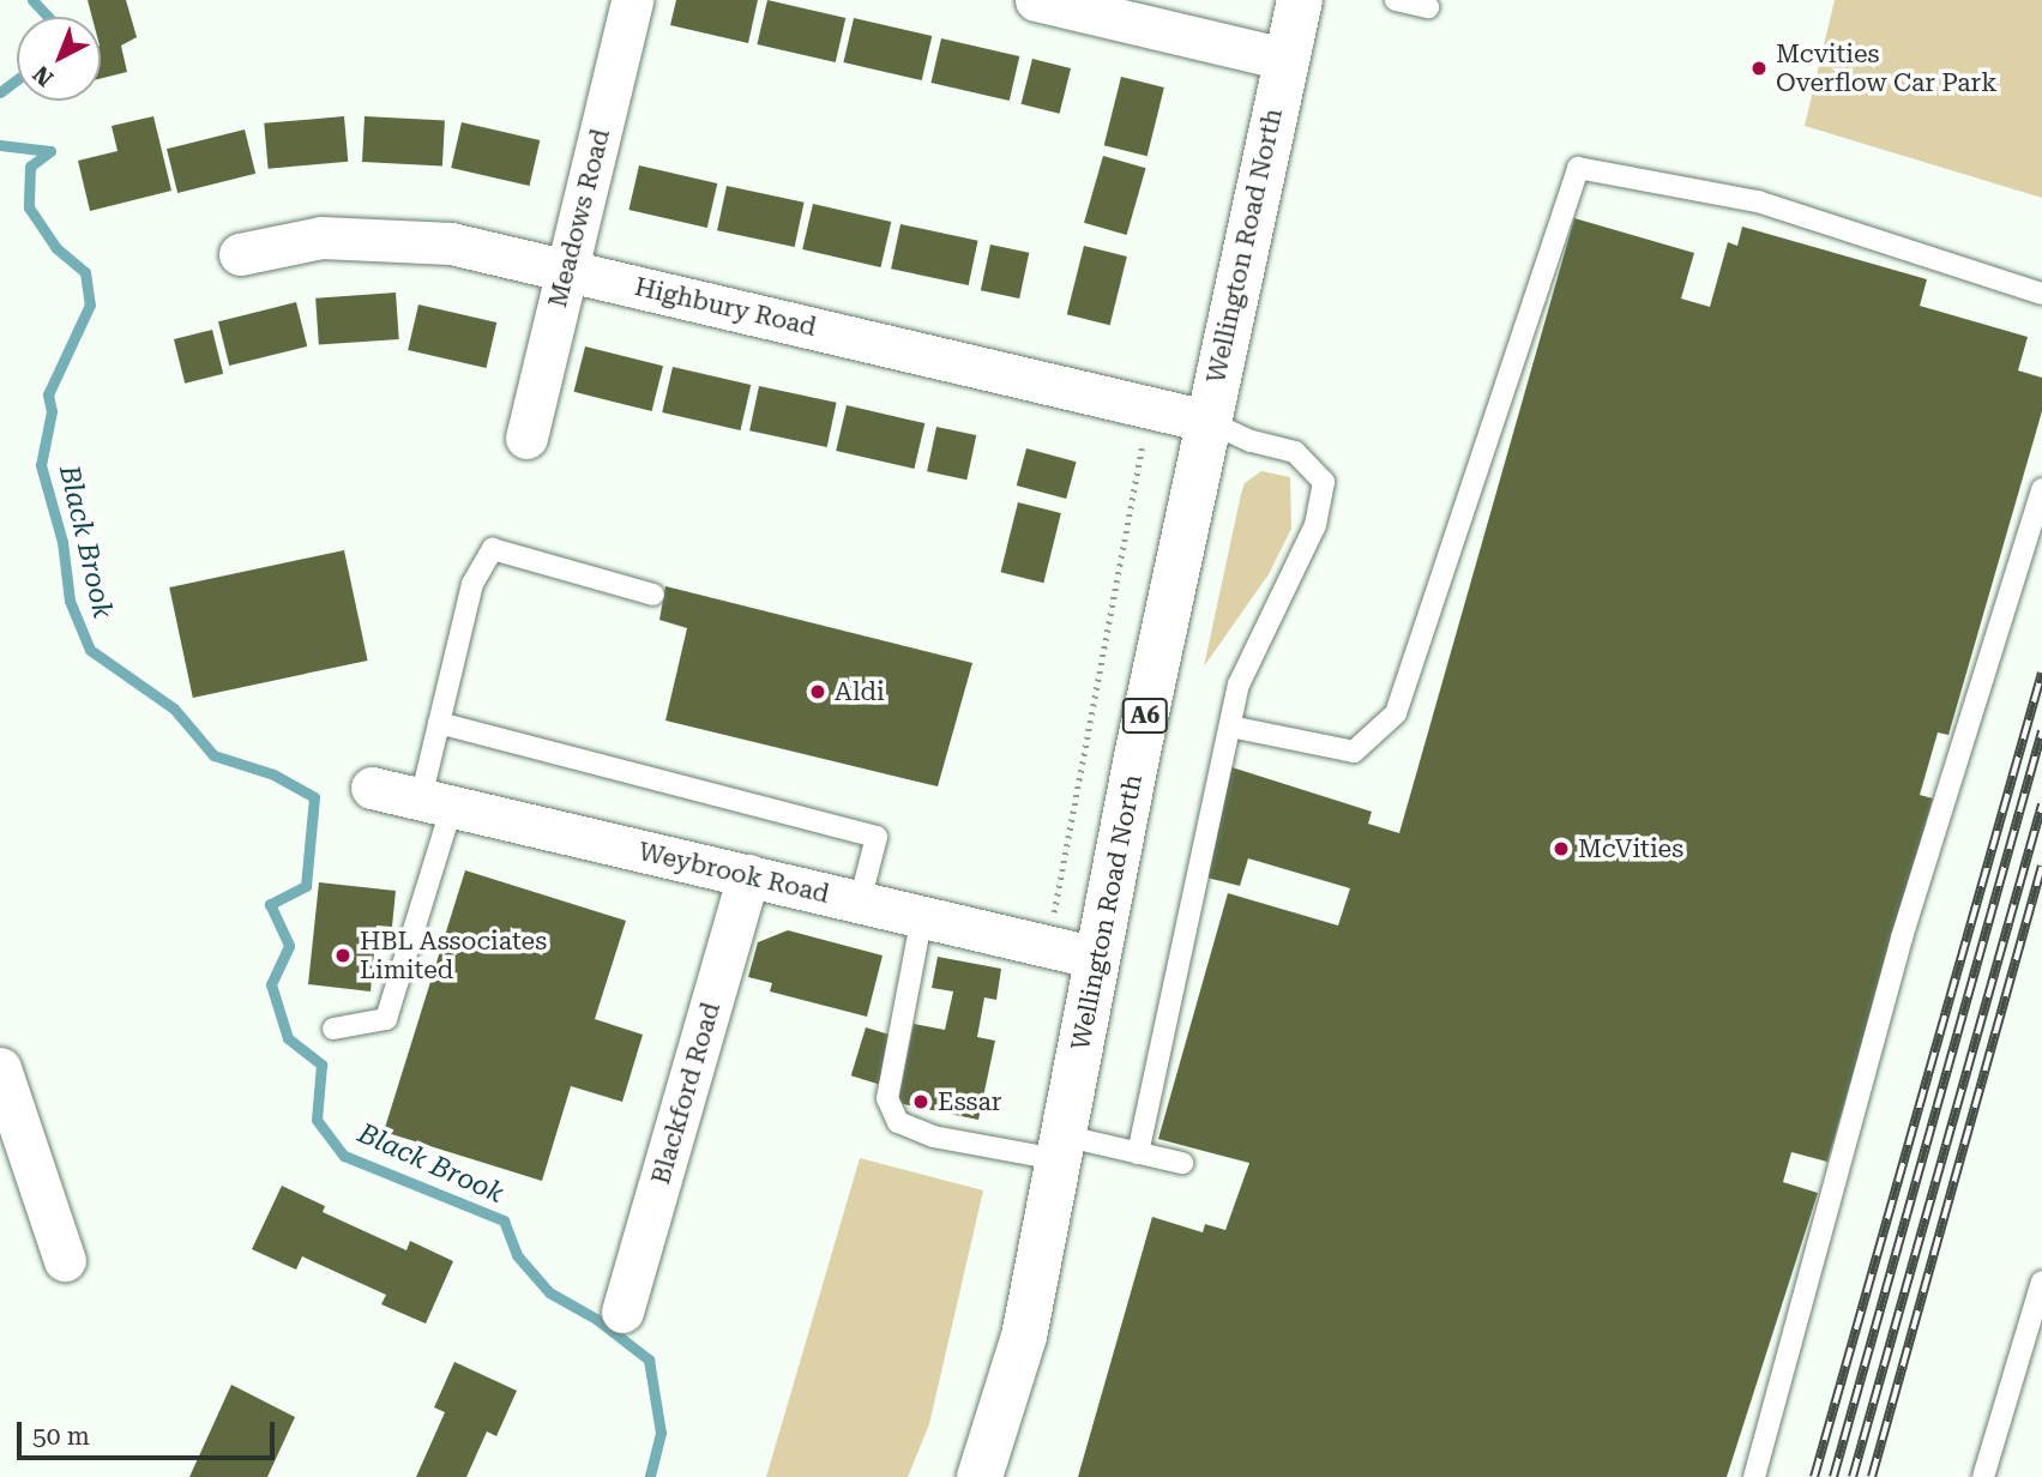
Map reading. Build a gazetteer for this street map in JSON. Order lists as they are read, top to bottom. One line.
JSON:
{"streets":{"highway":["Wellington Road North","A6"],"street":["Meadows Road","Highbury Road","Weybrook Road","Blackford Road"]},"crossings":[["Meadows Road","Highbury Road"],["Wellington Road North","Highbury Road"],["Wellington Road North","Weybrook Road"],["Weybrook Road","Blackford Road"]],"water":["Black Brook"],"places":["Mcvities Overflow Car Park","Aldi","McVities","HBL Associates Limited","Essar"],"scale_bar":"50 m","north":"bottom left"}
